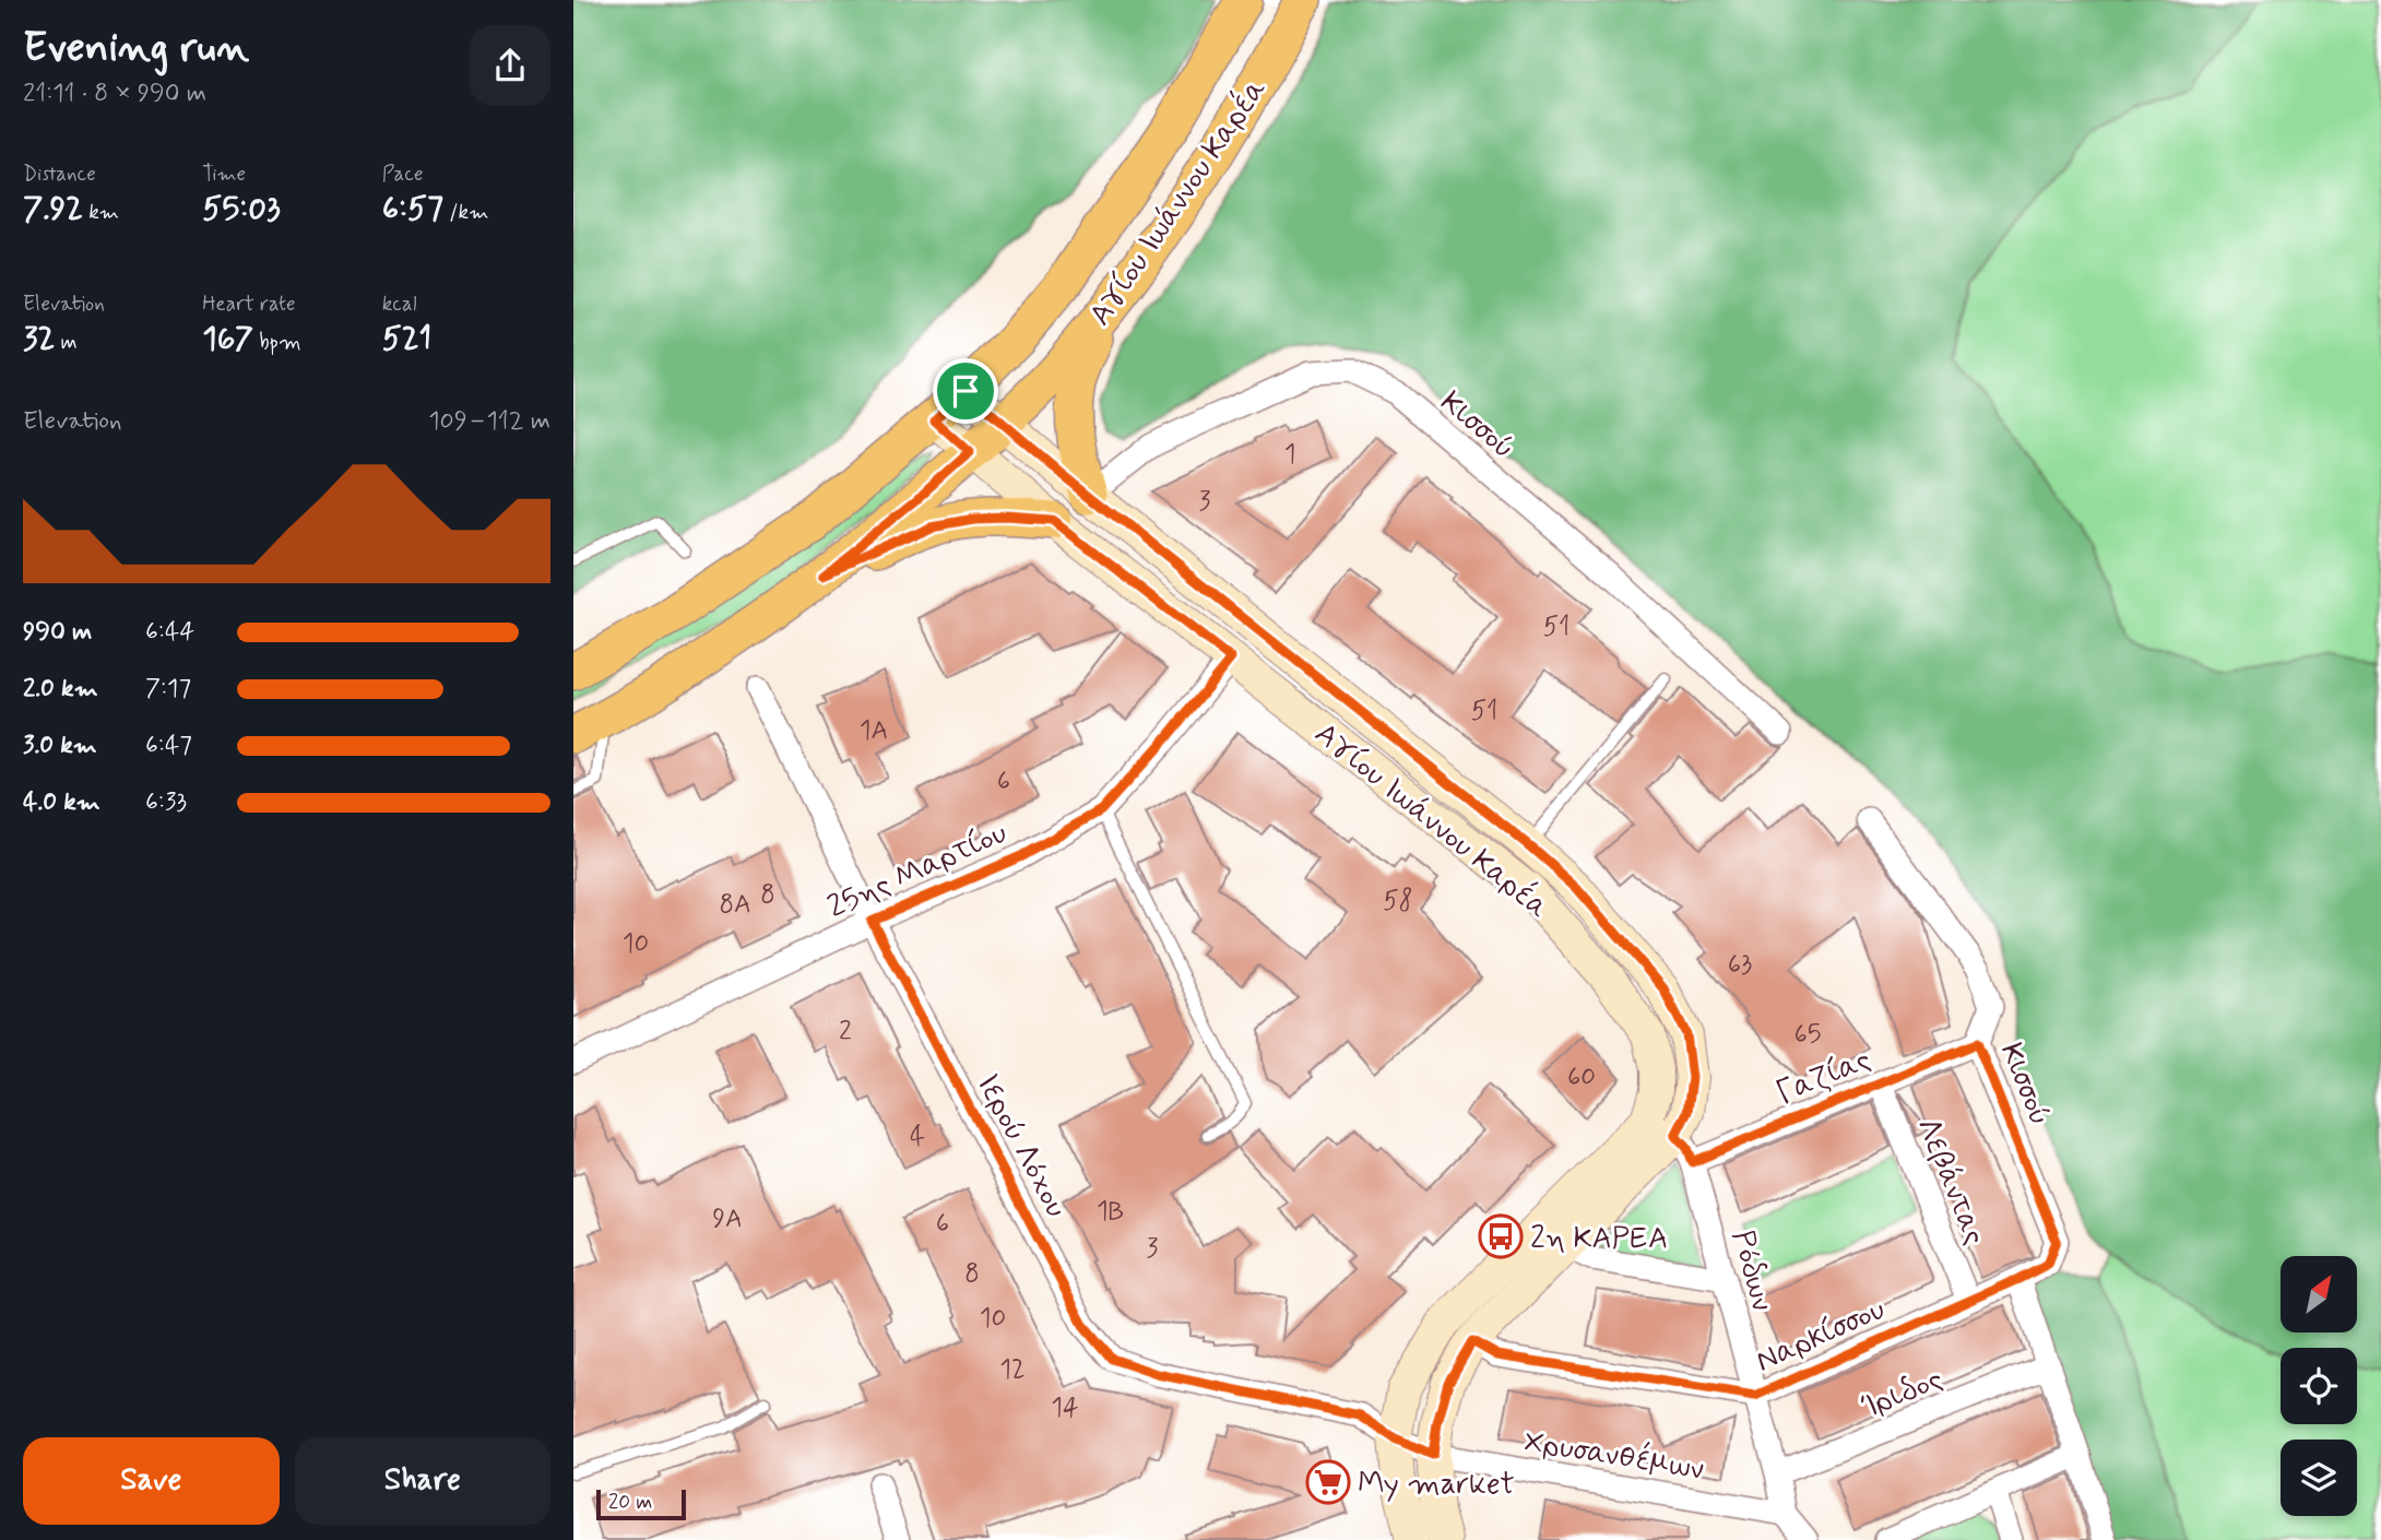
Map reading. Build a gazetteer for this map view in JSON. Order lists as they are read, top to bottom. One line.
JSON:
{"streets":{"main road":["Αγίου Ιωάννου Καρέα"],"street":["Κισσού","25ης Μαρτίου","Γαζίας","Ιερού Λόχου","Λεβάντας","Ρόδων","Ναρκίσσου","Ίριδος","Χρυσανθέμων"]},"crossings":[["Αγίου Ιωάννου Καρέα","Κισσού"],["Αγίου Ιωάννου Καρέα","25ης Μαρτίου"],["Αγίου Ιωάννου Καρέα","Γαζίας"],["Αγίου Ιωάννου Καρέα","Ιερού Λόχου"],["Αγίου Ιωάννου Καρέα","Ρόδων"],["Αγίου Ιωάννου Καρέα","Ναρκίσσου"],["Αγίου Ιωάννου Καρέα","Χρυσανθέμων"],["Κισσού","Γαζίας"],["Κισσού","Ναρκίσσου"],["25ης Μαρτίου","Ιερού Λόχου"],["Γαζίας","Λεβάντας"],["Γαζίας","Ρόδων"],["Ιερού Λόχου","Χρυσανθέμων"],["Λεβάντας","Ναρκίσσου"],["Ρόδων","Ναρκίσσου"],["Ρόδων","Ίριδος"],["Ρόδων","Χρυσανθέμων"]],"places":{"bus stop":["2η ΚΑΡΕΑ"],"supermarket":["My market"]},"house_numbers":["1","3","51","51","1Α","6","8","58","8Α","10","63","2","65","60","4","1Β","9Α","6","3","8","10","12","14"],"scale_bar":"20 m","north":"top right","page":{"heading":["Evening run","21:11 · 8 × 990 m"],"stats":[["Distance","7.92 km"],["Time","55:03"],["Pace","6:57 /km"],["Elevation","32 m"],["Heart rate","167 bpm"],["kcal","521"]],"chart":["Elevation","109–112 m"],"list":[{"name":"990 m","note":"6:44"},{"name":"2.0 km","note":"7:17"},{"name":"3.0 km","note":"6:47"},{"name":"4.0 km","note":"6:33"}],"buttons":["Save","Share"],"scale":"20 m"}}
